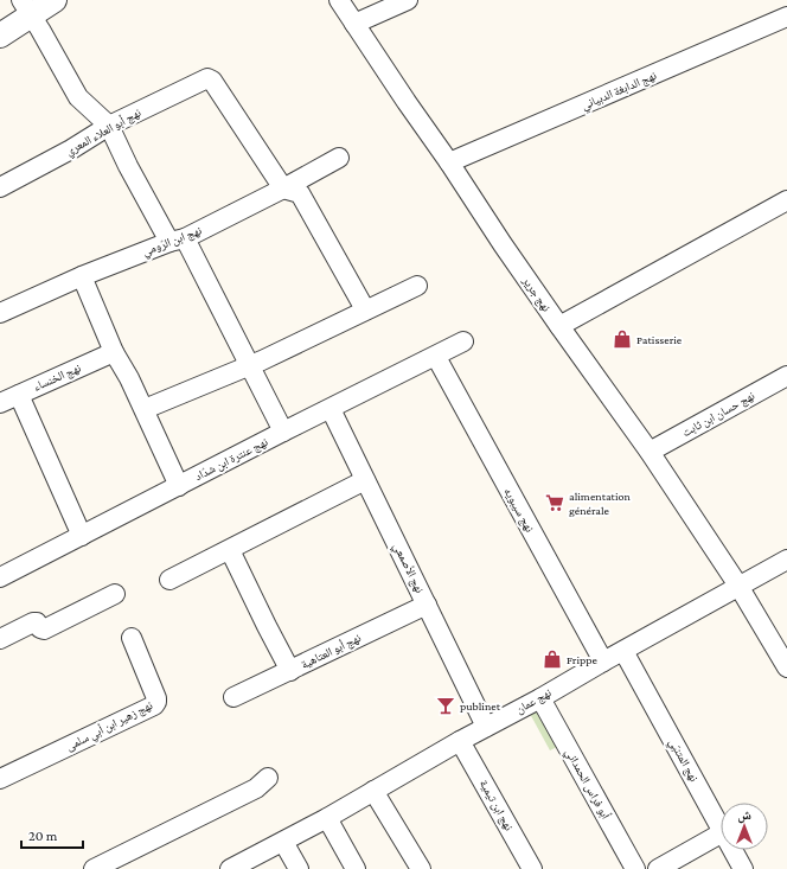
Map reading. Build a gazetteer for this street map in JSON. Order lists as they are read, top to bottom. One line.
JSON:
{"streets":{"street":["نهج الدابغة الدبياني","نهج أبو العلاء المعري","نهج ابن الرّومي","نهج جرير","نهج الخنساء","نهج حسان ابن ثابت","نهج عنترة ابن شدّاد","نهج سيبويه","نهج الأصمعي","نهج أبو العتاهية","نهج عمان","نهج زهير ابن أبي سلمى","نهج المتنبّي","أبو فراس الحمداني","نهج ابن تيمية"]},"crossings":[["نهج الدابغة الدبياني","نهج جرير"],["نهج أبو العلاء المعري","نهج ابن الرّومي"],["نهج جرير","نهج حسان ابن ثابت"],["نهج جرير","نهج عمان"],["نهج عنترة ابن شدّاد","نهج سيبويه"],["نهج عنترة ابن شدّاد","نهج الأصمعي"],["نهج سيبويه","نهج عمان"],["نهج الأصمعي","نهج أبو العتاهية"],["نهج الأصمعي","نهج عمان"],["نهج عمان","نهج المتنبّي"],["نهج عمان","أبو فراس الحمداني"],["نهج عمان","نهج ابن تيمية"]],"places":{"shop":["Patisserie","Frippe"],"supermarket":["alimentation générale"],"bar":["publinet"]},"scale_bar":"20 m","north":"top"}
